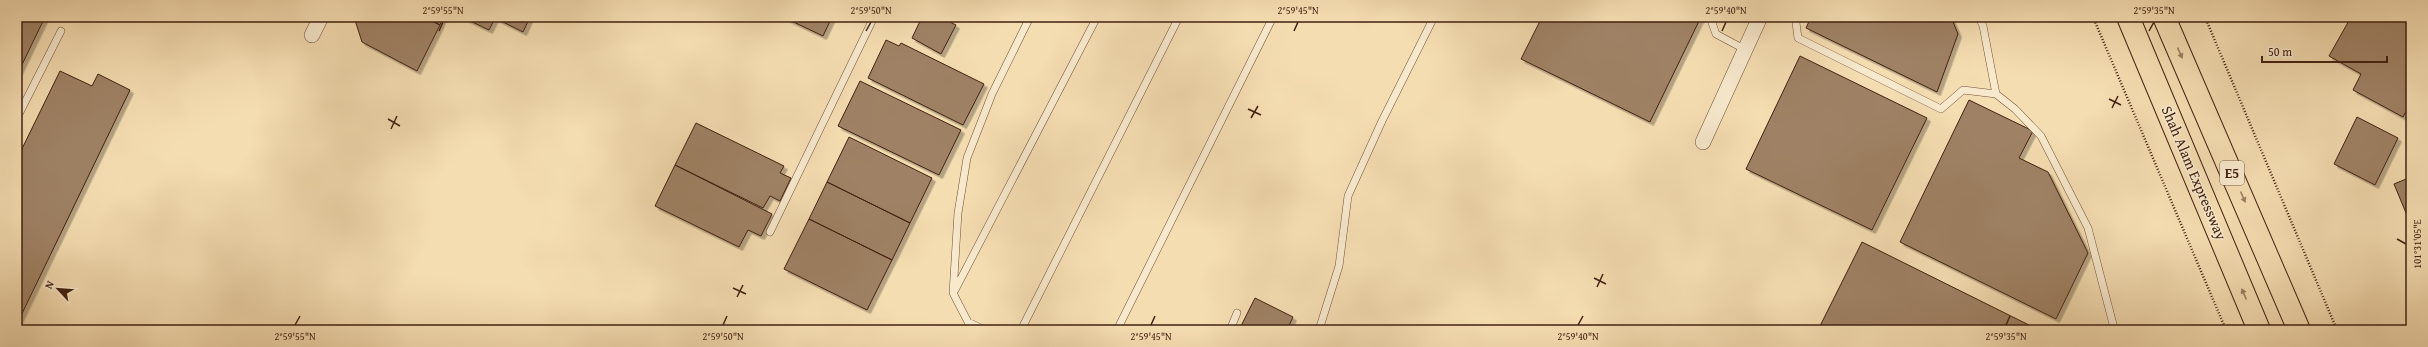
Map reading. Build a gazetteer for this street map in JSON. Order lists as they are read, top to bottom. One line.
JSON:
{"streets":{"highway":["Shah Alam Expressway","E5"]},"scale_bar":"50 m","north":"top left","coordinates":["2°59'55\"N","2°59'50\"N","2°59'45\"N","2°59'40\"N","2°59'35\"N","101°31'05\"E"]}
